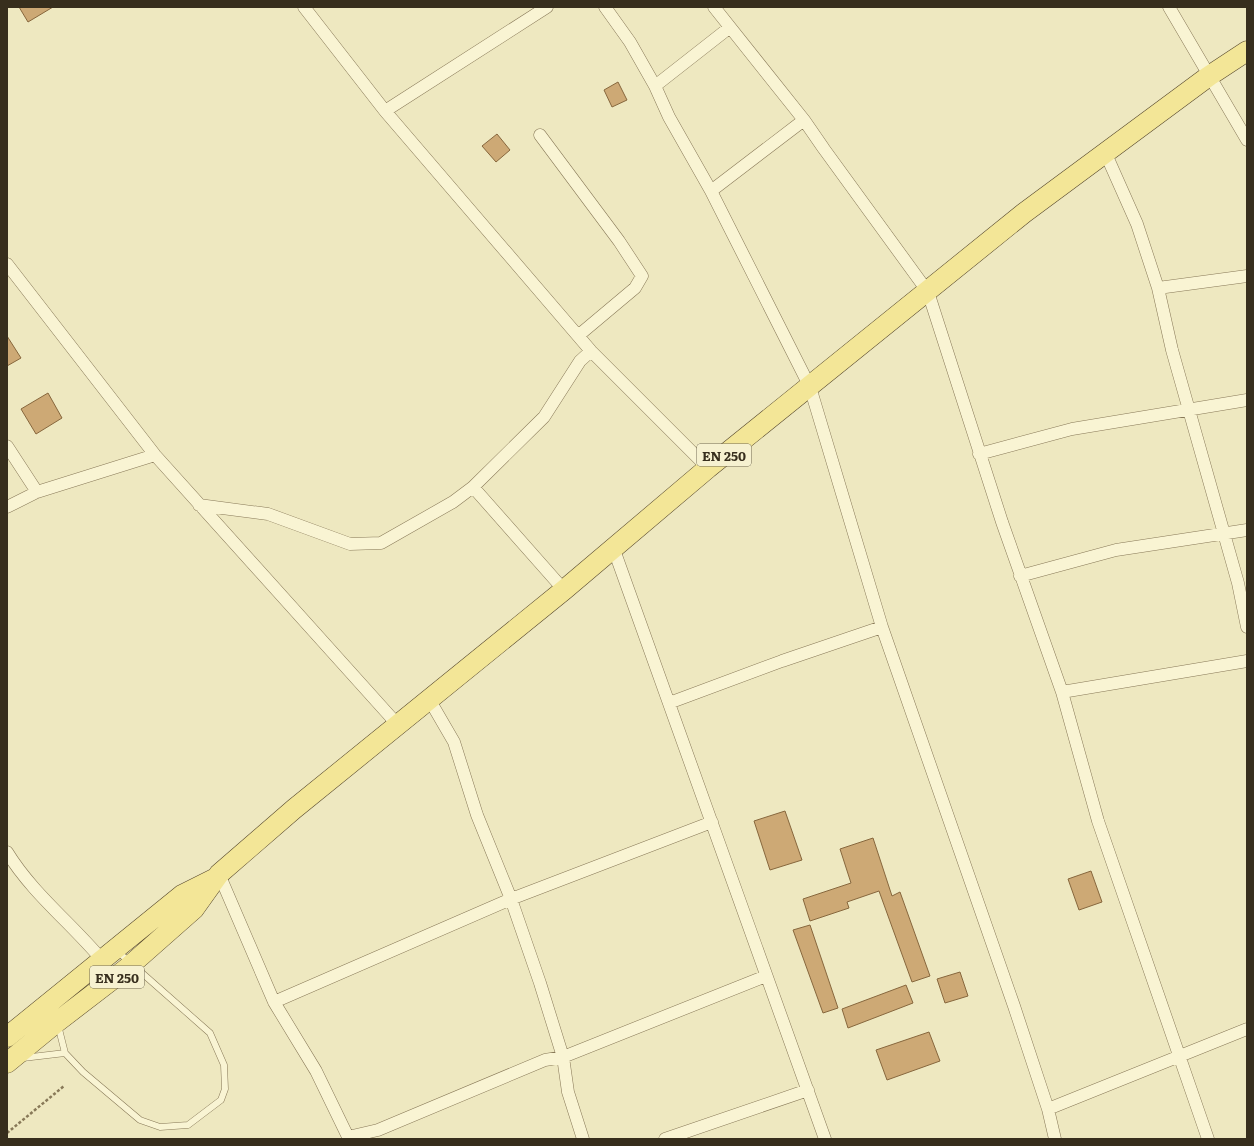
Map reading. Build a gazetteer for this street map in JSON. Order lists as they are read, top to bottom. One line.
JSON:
{"streets":{"main road":["EN 250"]}}
